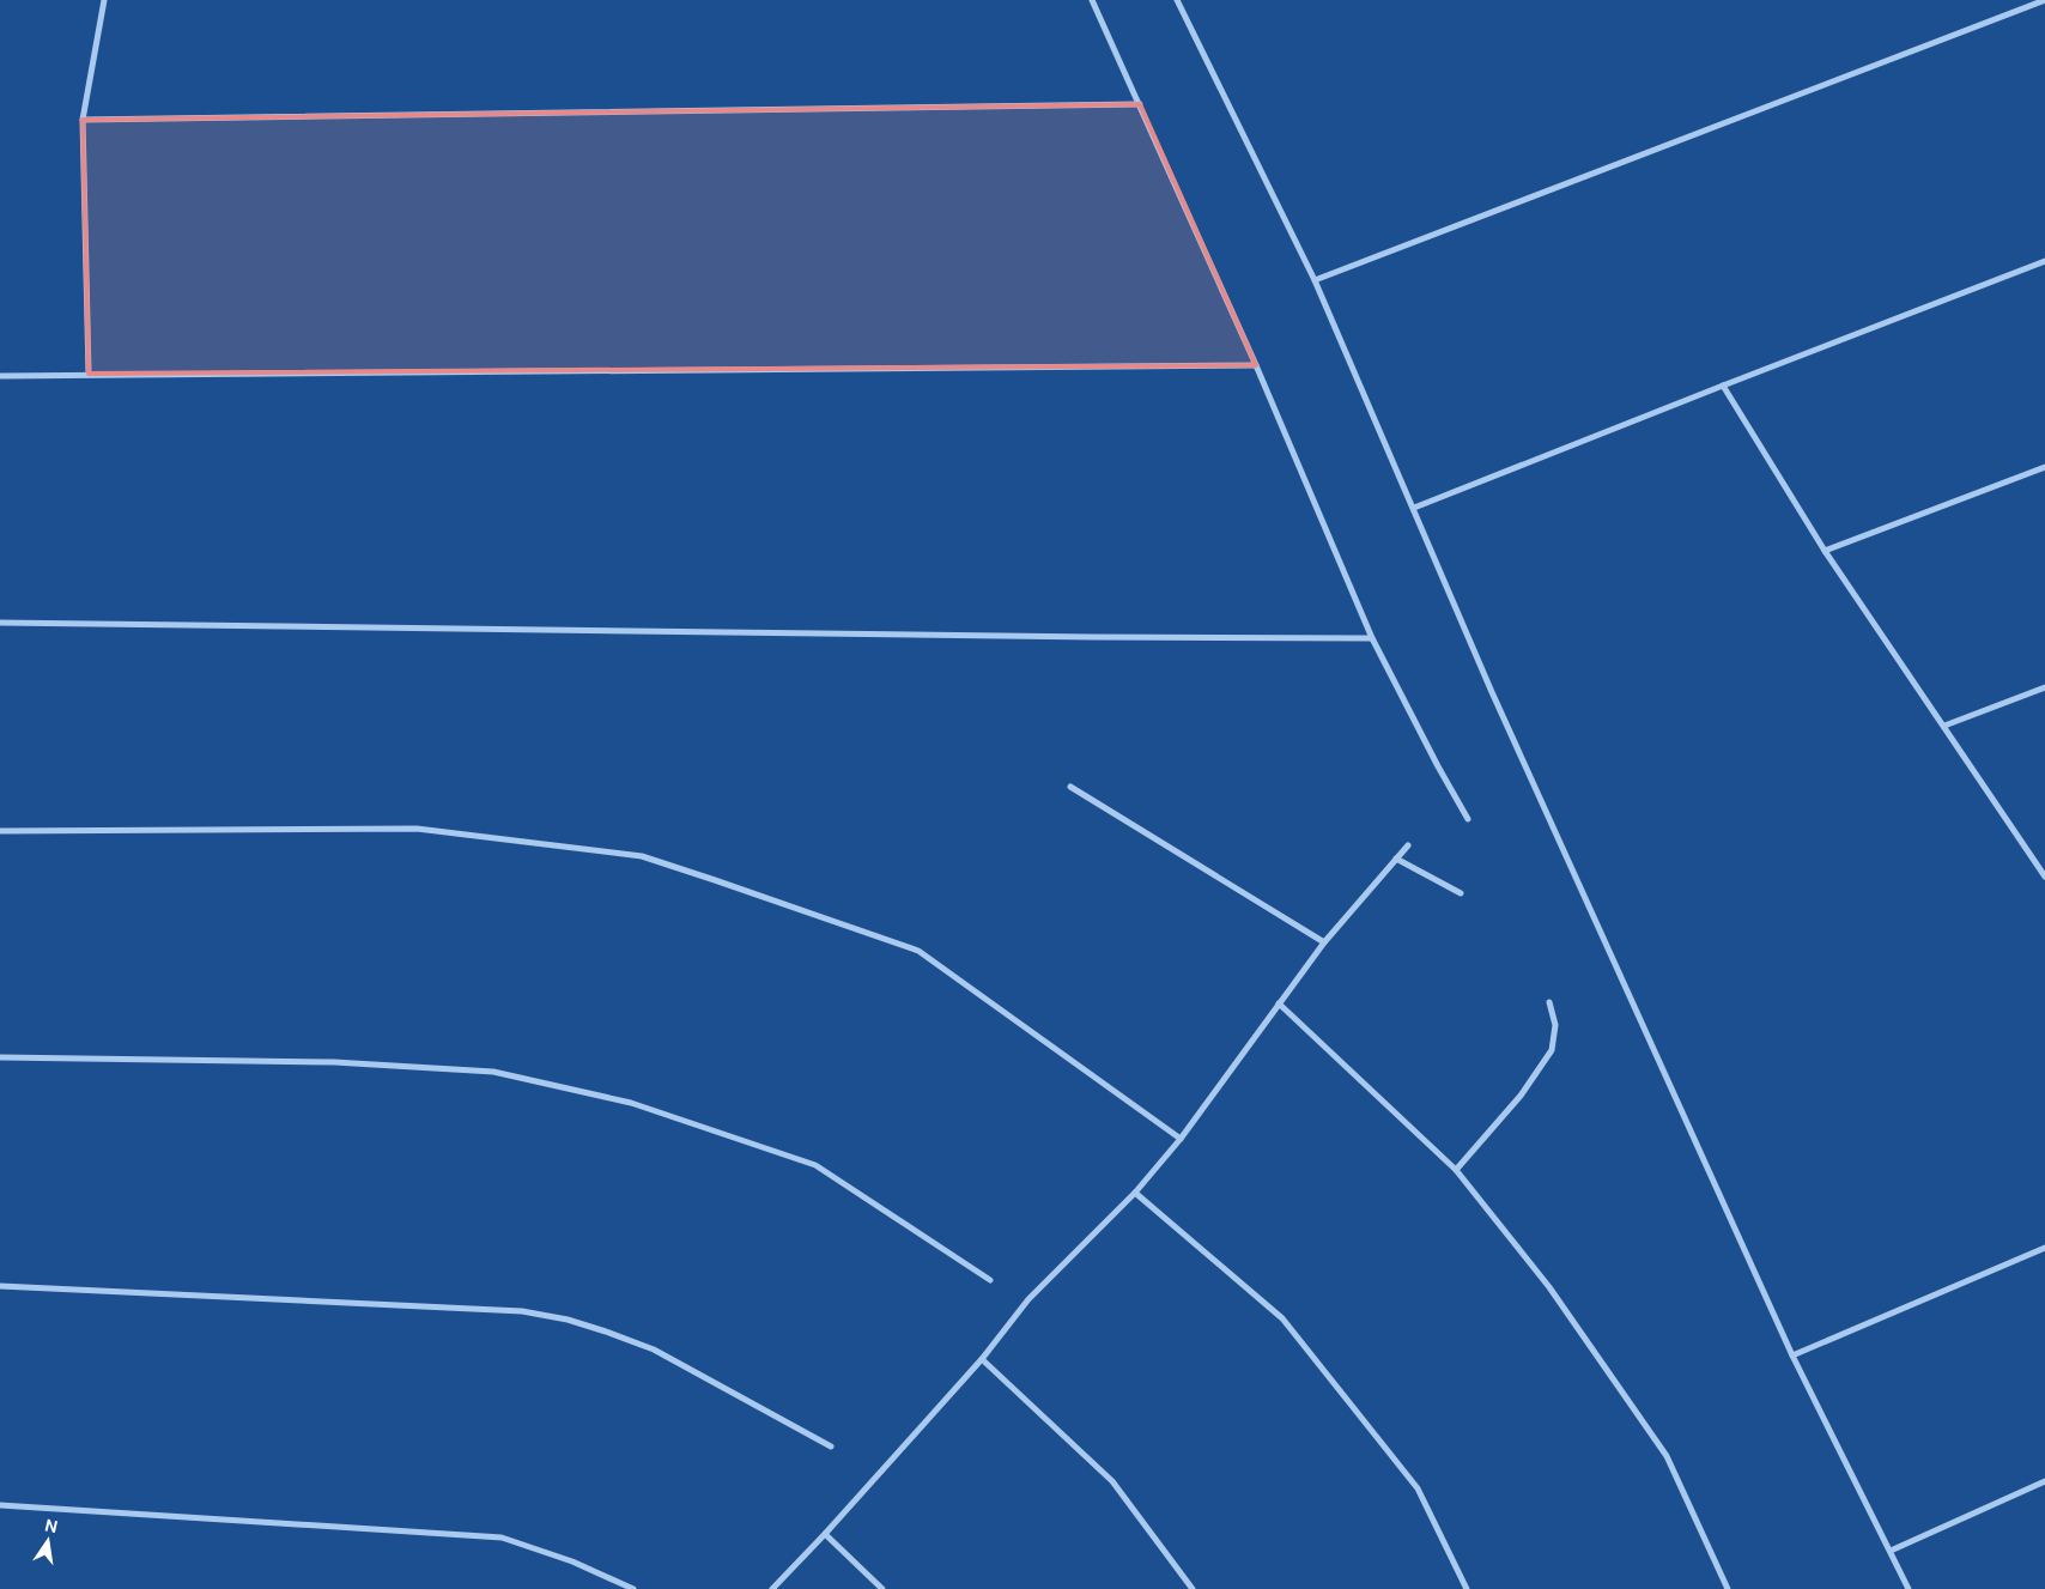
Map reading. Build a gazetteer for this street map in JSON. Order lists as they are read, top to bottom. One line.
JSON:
{"north":"top"}
